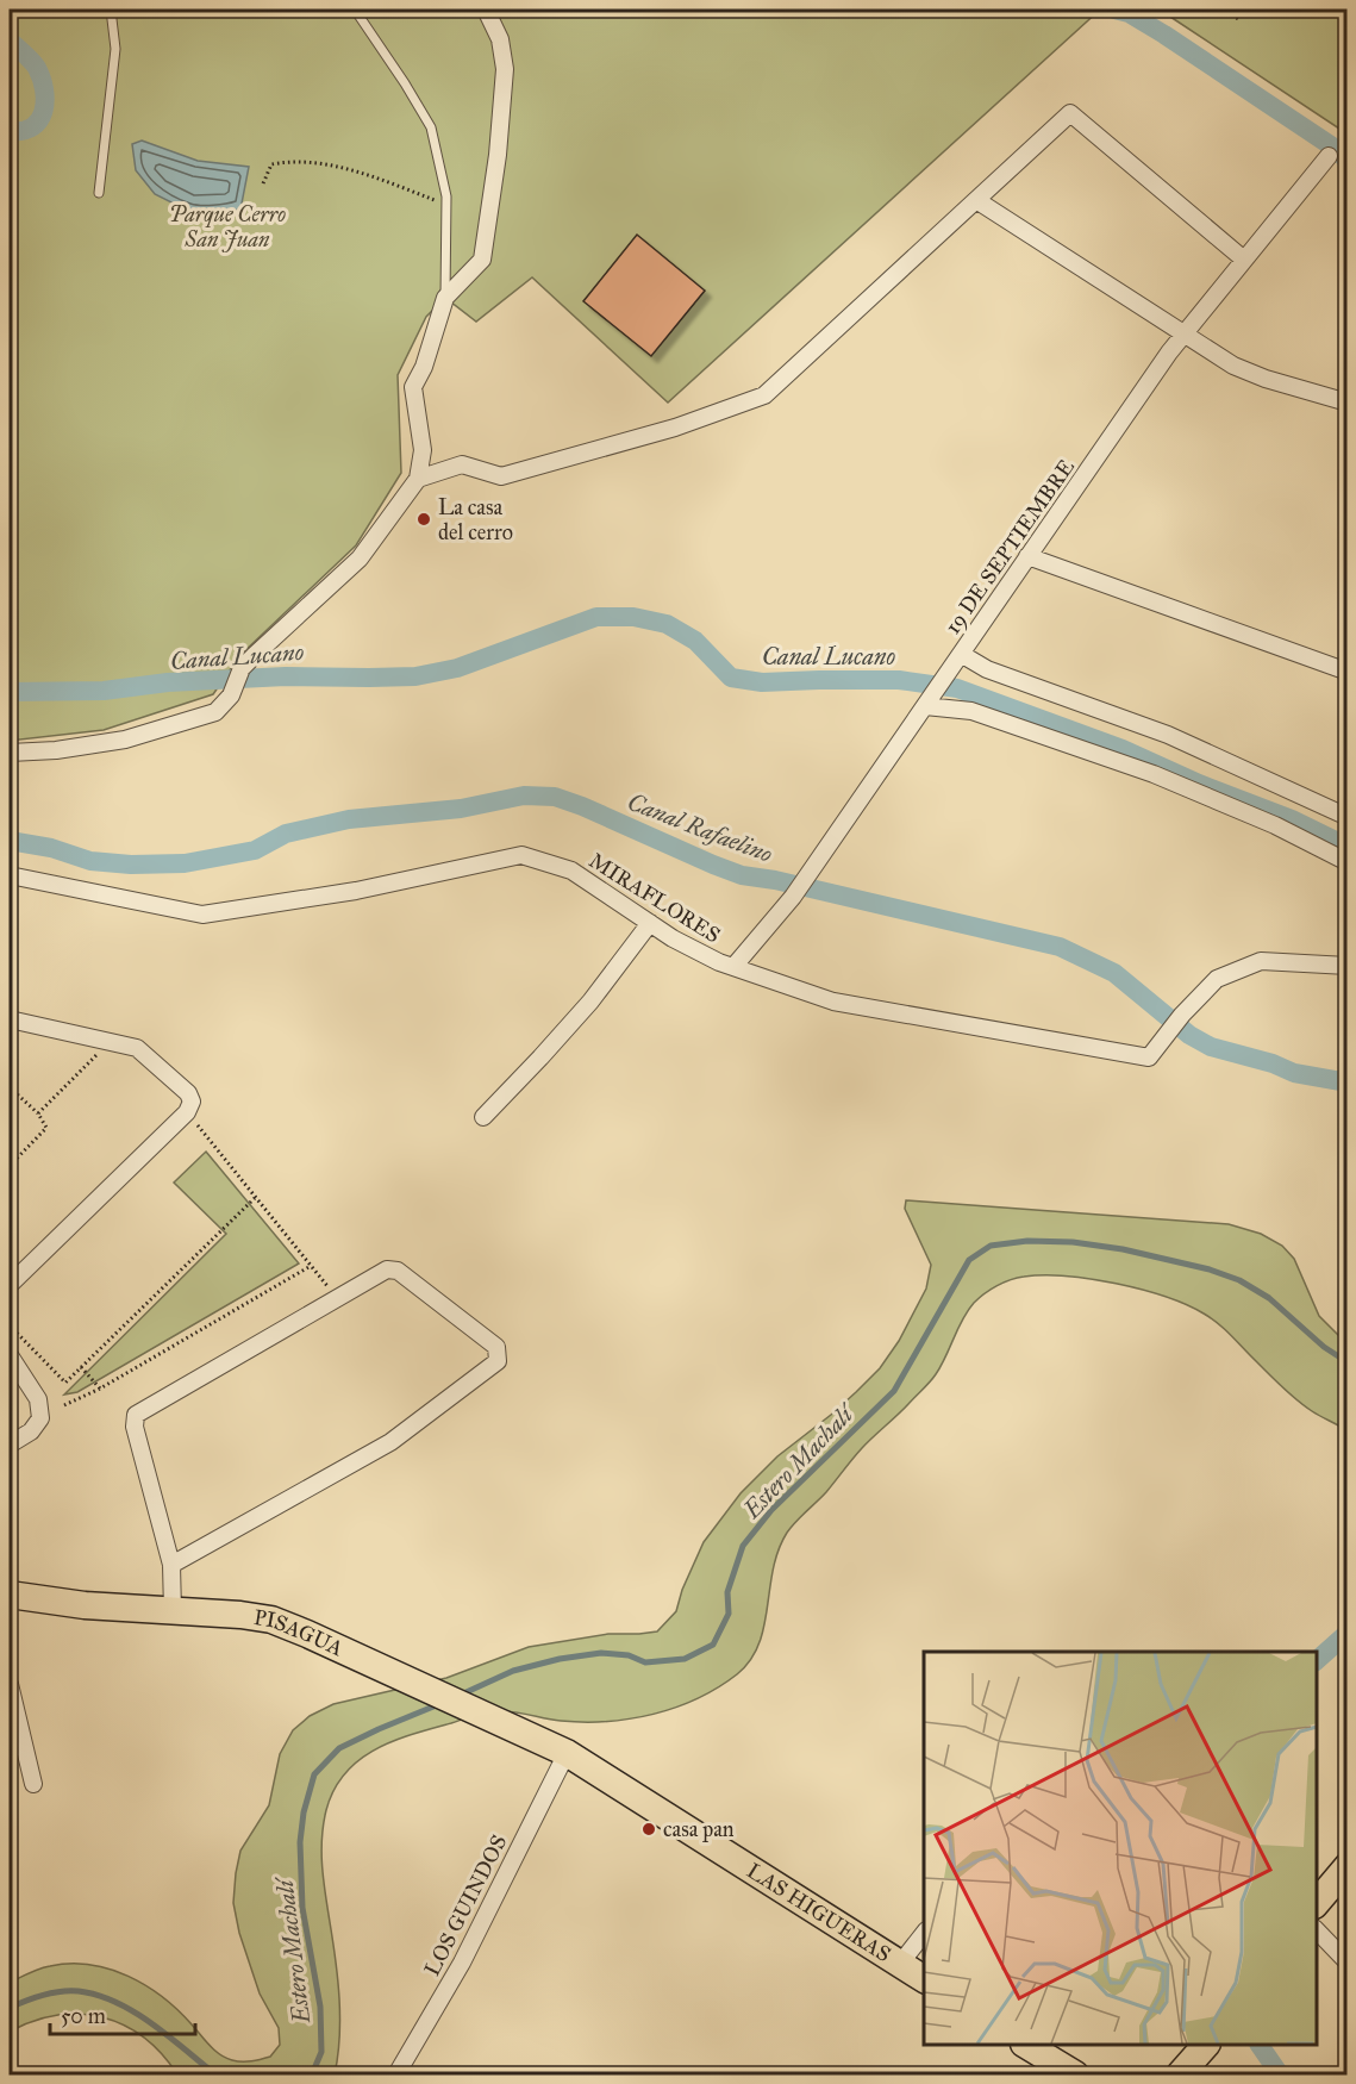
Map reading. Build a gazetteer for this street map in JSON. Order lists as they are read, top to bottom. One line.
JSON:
{"streets":{"main road":["PISAGUA","LAS HIGUERAS"],"street":["19 DE SEPTIEMBRE","MIRAFLORES","LOS GUINDOS"]},"crossings":[["19 DE SEPTIEMBRE","MIRAFLORES"],["PISAGUA","LOS GUINDOS"],["PISAGUA","LAS HIGUERAS"],["LOS GUINDOS","LAS HIGUERAS"]],"water":["Canal Lucano","Canal Rafaelino","Estero Machalí"],"parks":["Parque Cerro San Juan"],"places":["La casa del cerro","casa pan"],"scale_bar":"50 m"}
